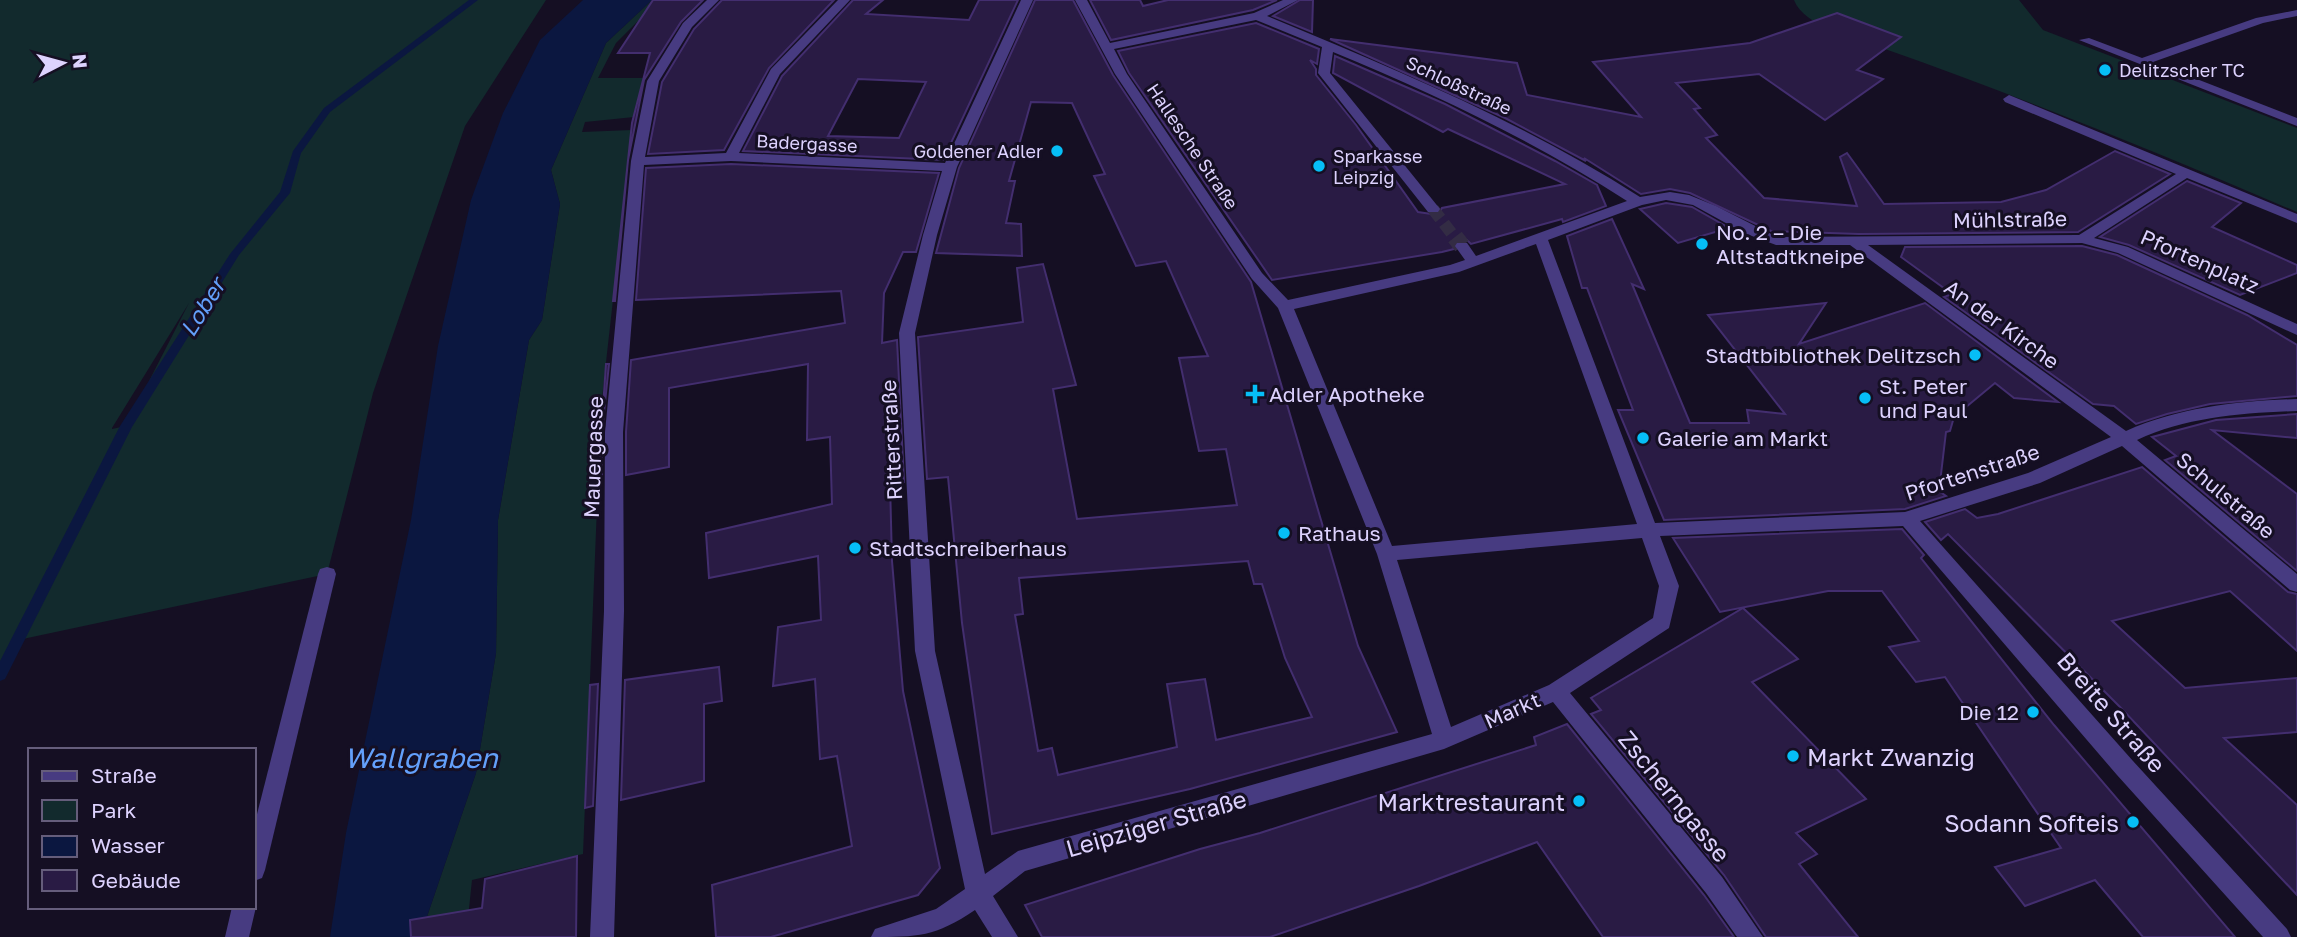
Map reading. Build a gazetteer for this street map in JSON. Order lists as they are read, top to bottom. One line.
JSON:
{"streets":{"street":["Schloßstraße","Badergasse","Hallesche Straße","Mühlstraße","Pfortenplatz","An der Kirche","Ritterstraße","Mauergasse","Pfortenstraße","Schulstraße","Markt","Breite Straße","Zscherngasse","Leipziger Straße"]},"crossings":[["Badergasse","Ritterstraße"],["Mühlstraße","Pfortenplatz"],["Mühlstraße","An der Kirche"],["An der Kirche","Pfortenstraße"],["An der Kirche","Schulstraße"],["Ritterstraße","Leipziger Straße"],["Pfortenstraße","Schulstraße"],["Pfortenstraße","Markt"],["Pfortenstraße","Breite Straße"],["Markt","Zscherngasse"],["Markt","Leipziger Straße"]],"water":["Lober","Wallgraben"],"places":{"other":["Delitzscher TC","Goldener Adler","Sparkasse Leipzig","No. 2 – Die Altstadtkneipe","Stadtbibliothek Delitzsch","St. Peter und Paul","Galerie am Markt","Rathaus","Stadtschreiberhaus","Die 12","Markt Zwanzig","Marktrestaurant","Sodann Softeis"],"health":["Adler Apotheke"]},"legend":["Straße","Park","Wasser","Gebäude"],"north":"right"}
